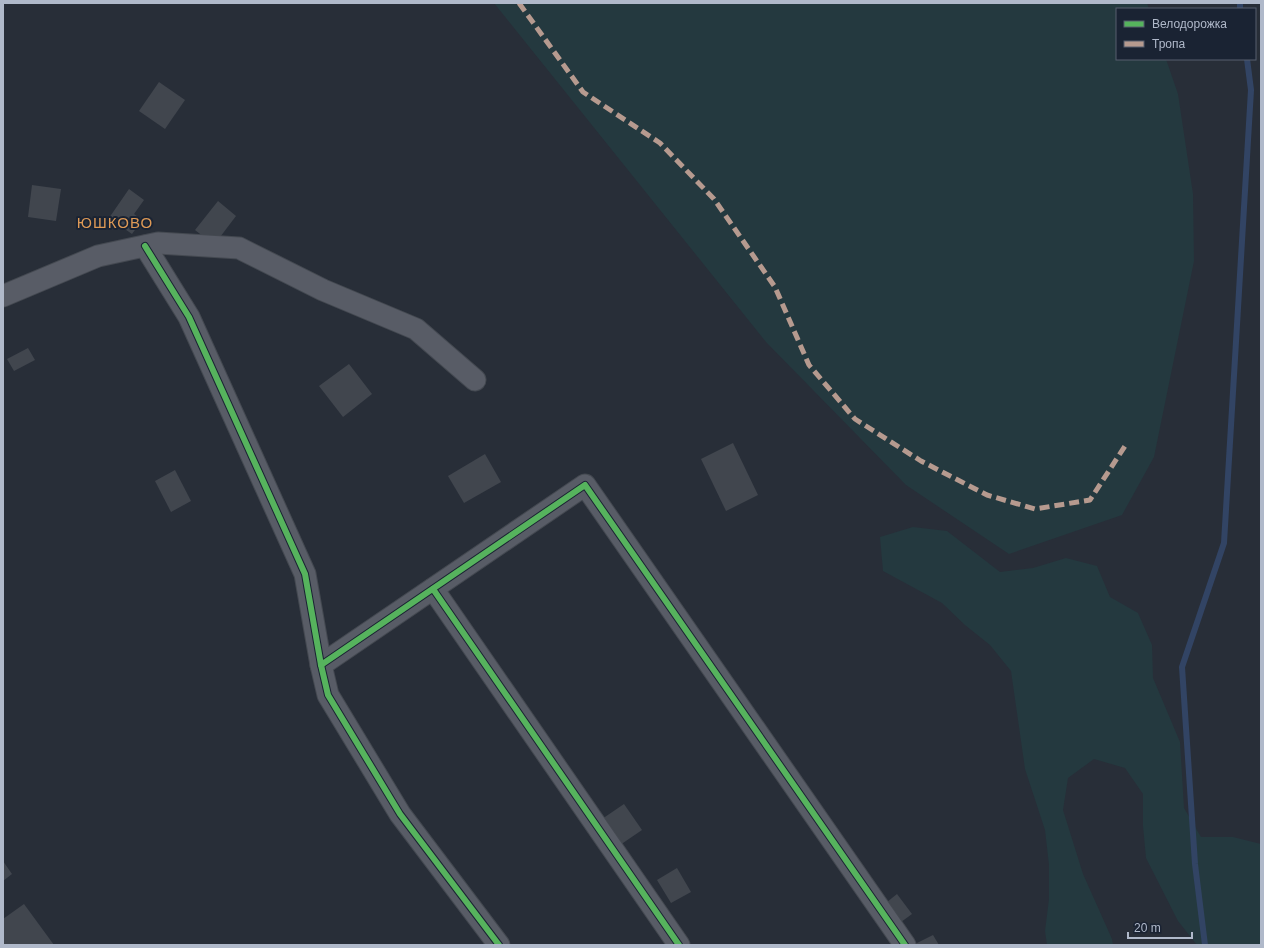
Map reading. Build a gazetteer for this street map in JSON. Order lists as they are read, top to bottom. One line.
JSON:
{"districts":["ЮШКОВО"],"legend":["Велодорожка","Тропа"],"scale_bar":"20 m"}
